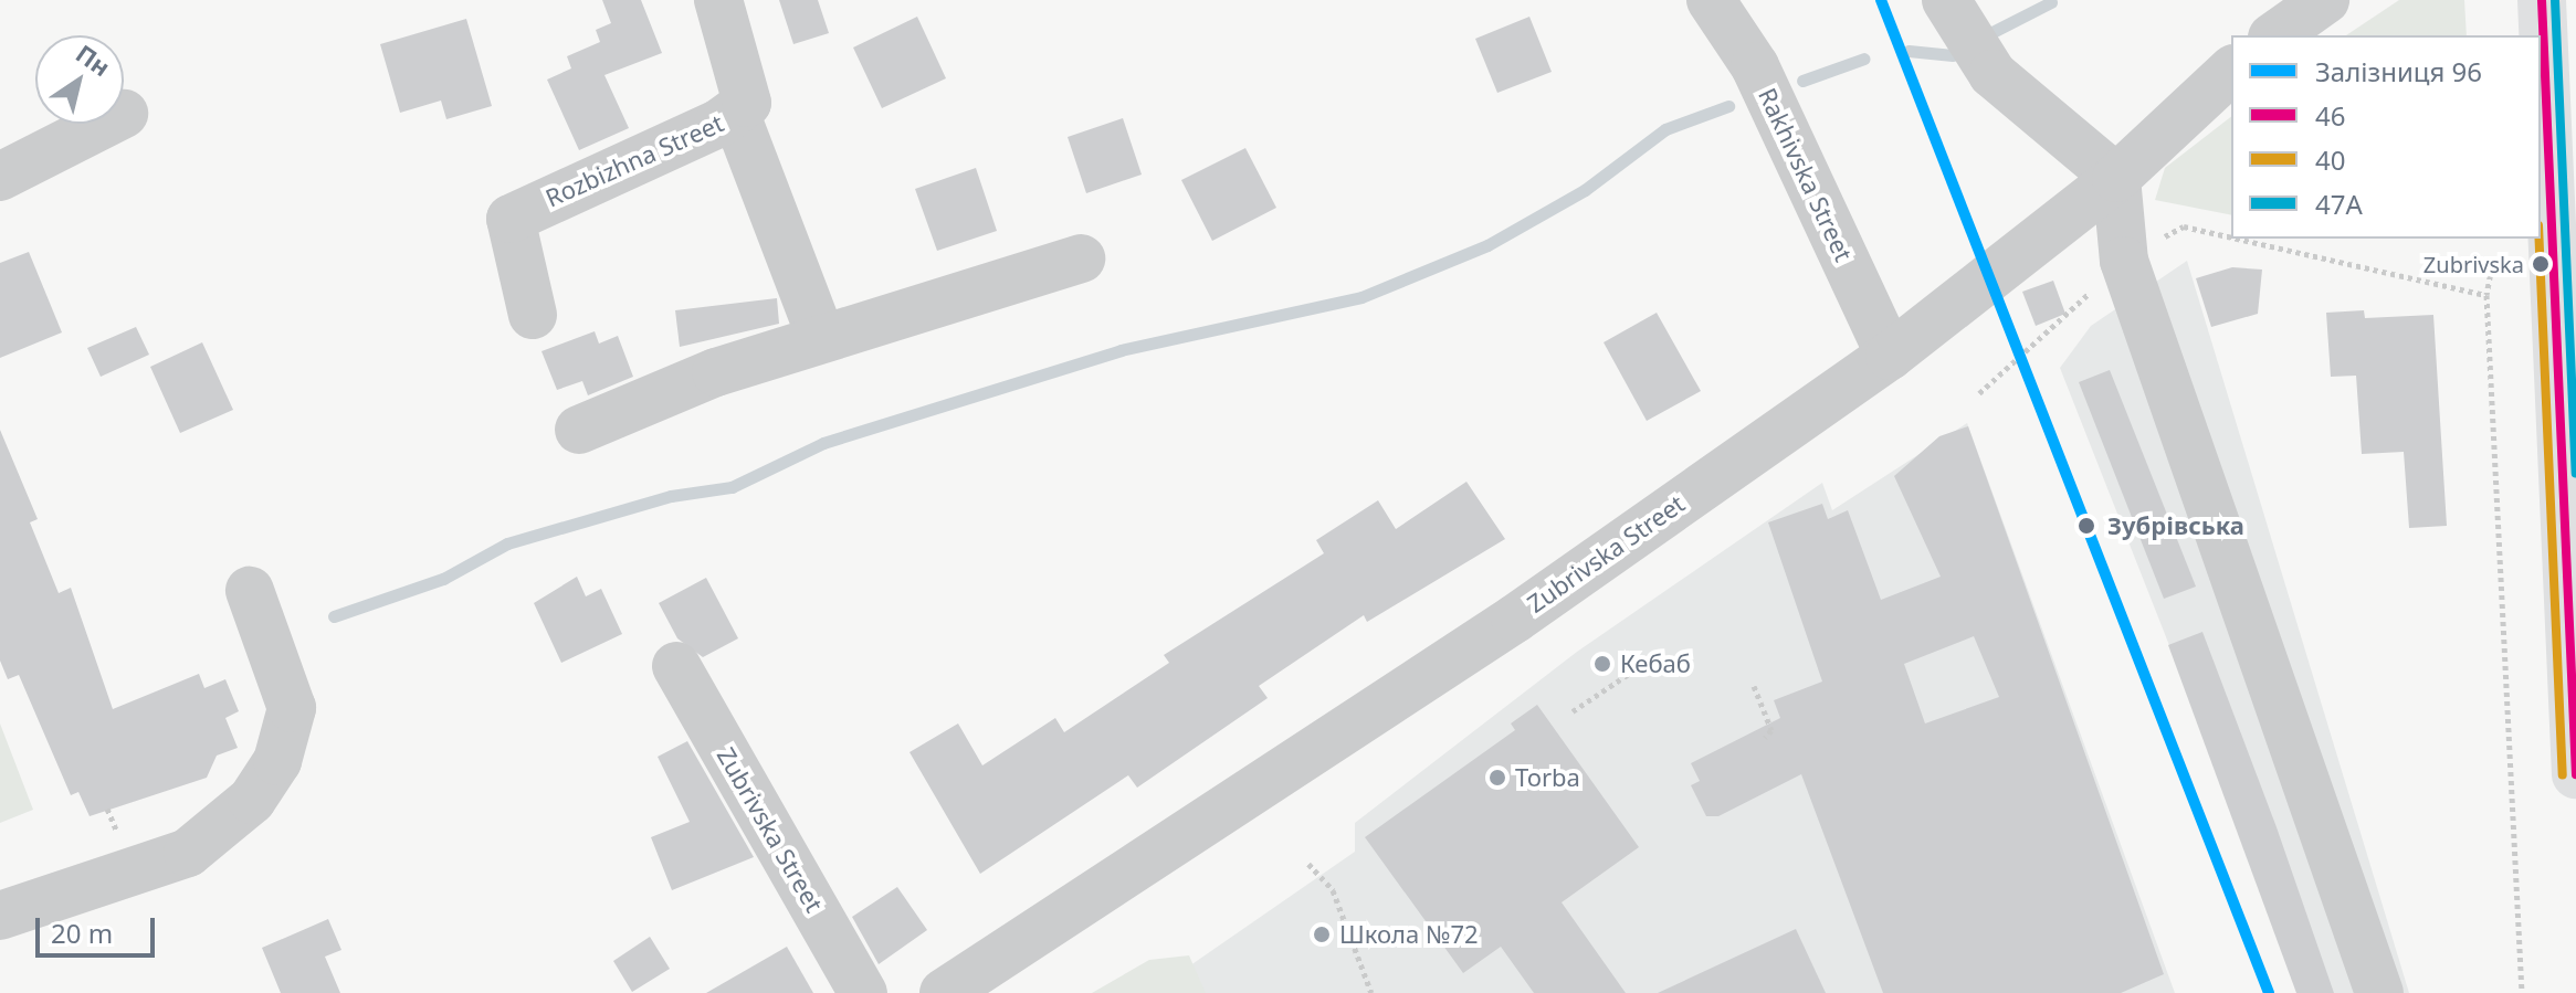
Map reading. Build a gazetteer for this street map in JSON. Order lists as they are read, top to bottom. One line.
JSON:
{"streets":{"street":["Rozbizhna Street","Rakhivska Street","Zubrivska Street"]},"crossings":[["Rakhivska Street","Zubrivska Street"]],"places":["Zubrivska","Зубрівська","Кебаб","Torba","Школа №72"],"lines":["rail line 96","transit line 46","transit line 47А","transit line 40"],"legend":["Залізниця 96","46","40","47А"],"scale_bar":"20 m","north":"top right"}
